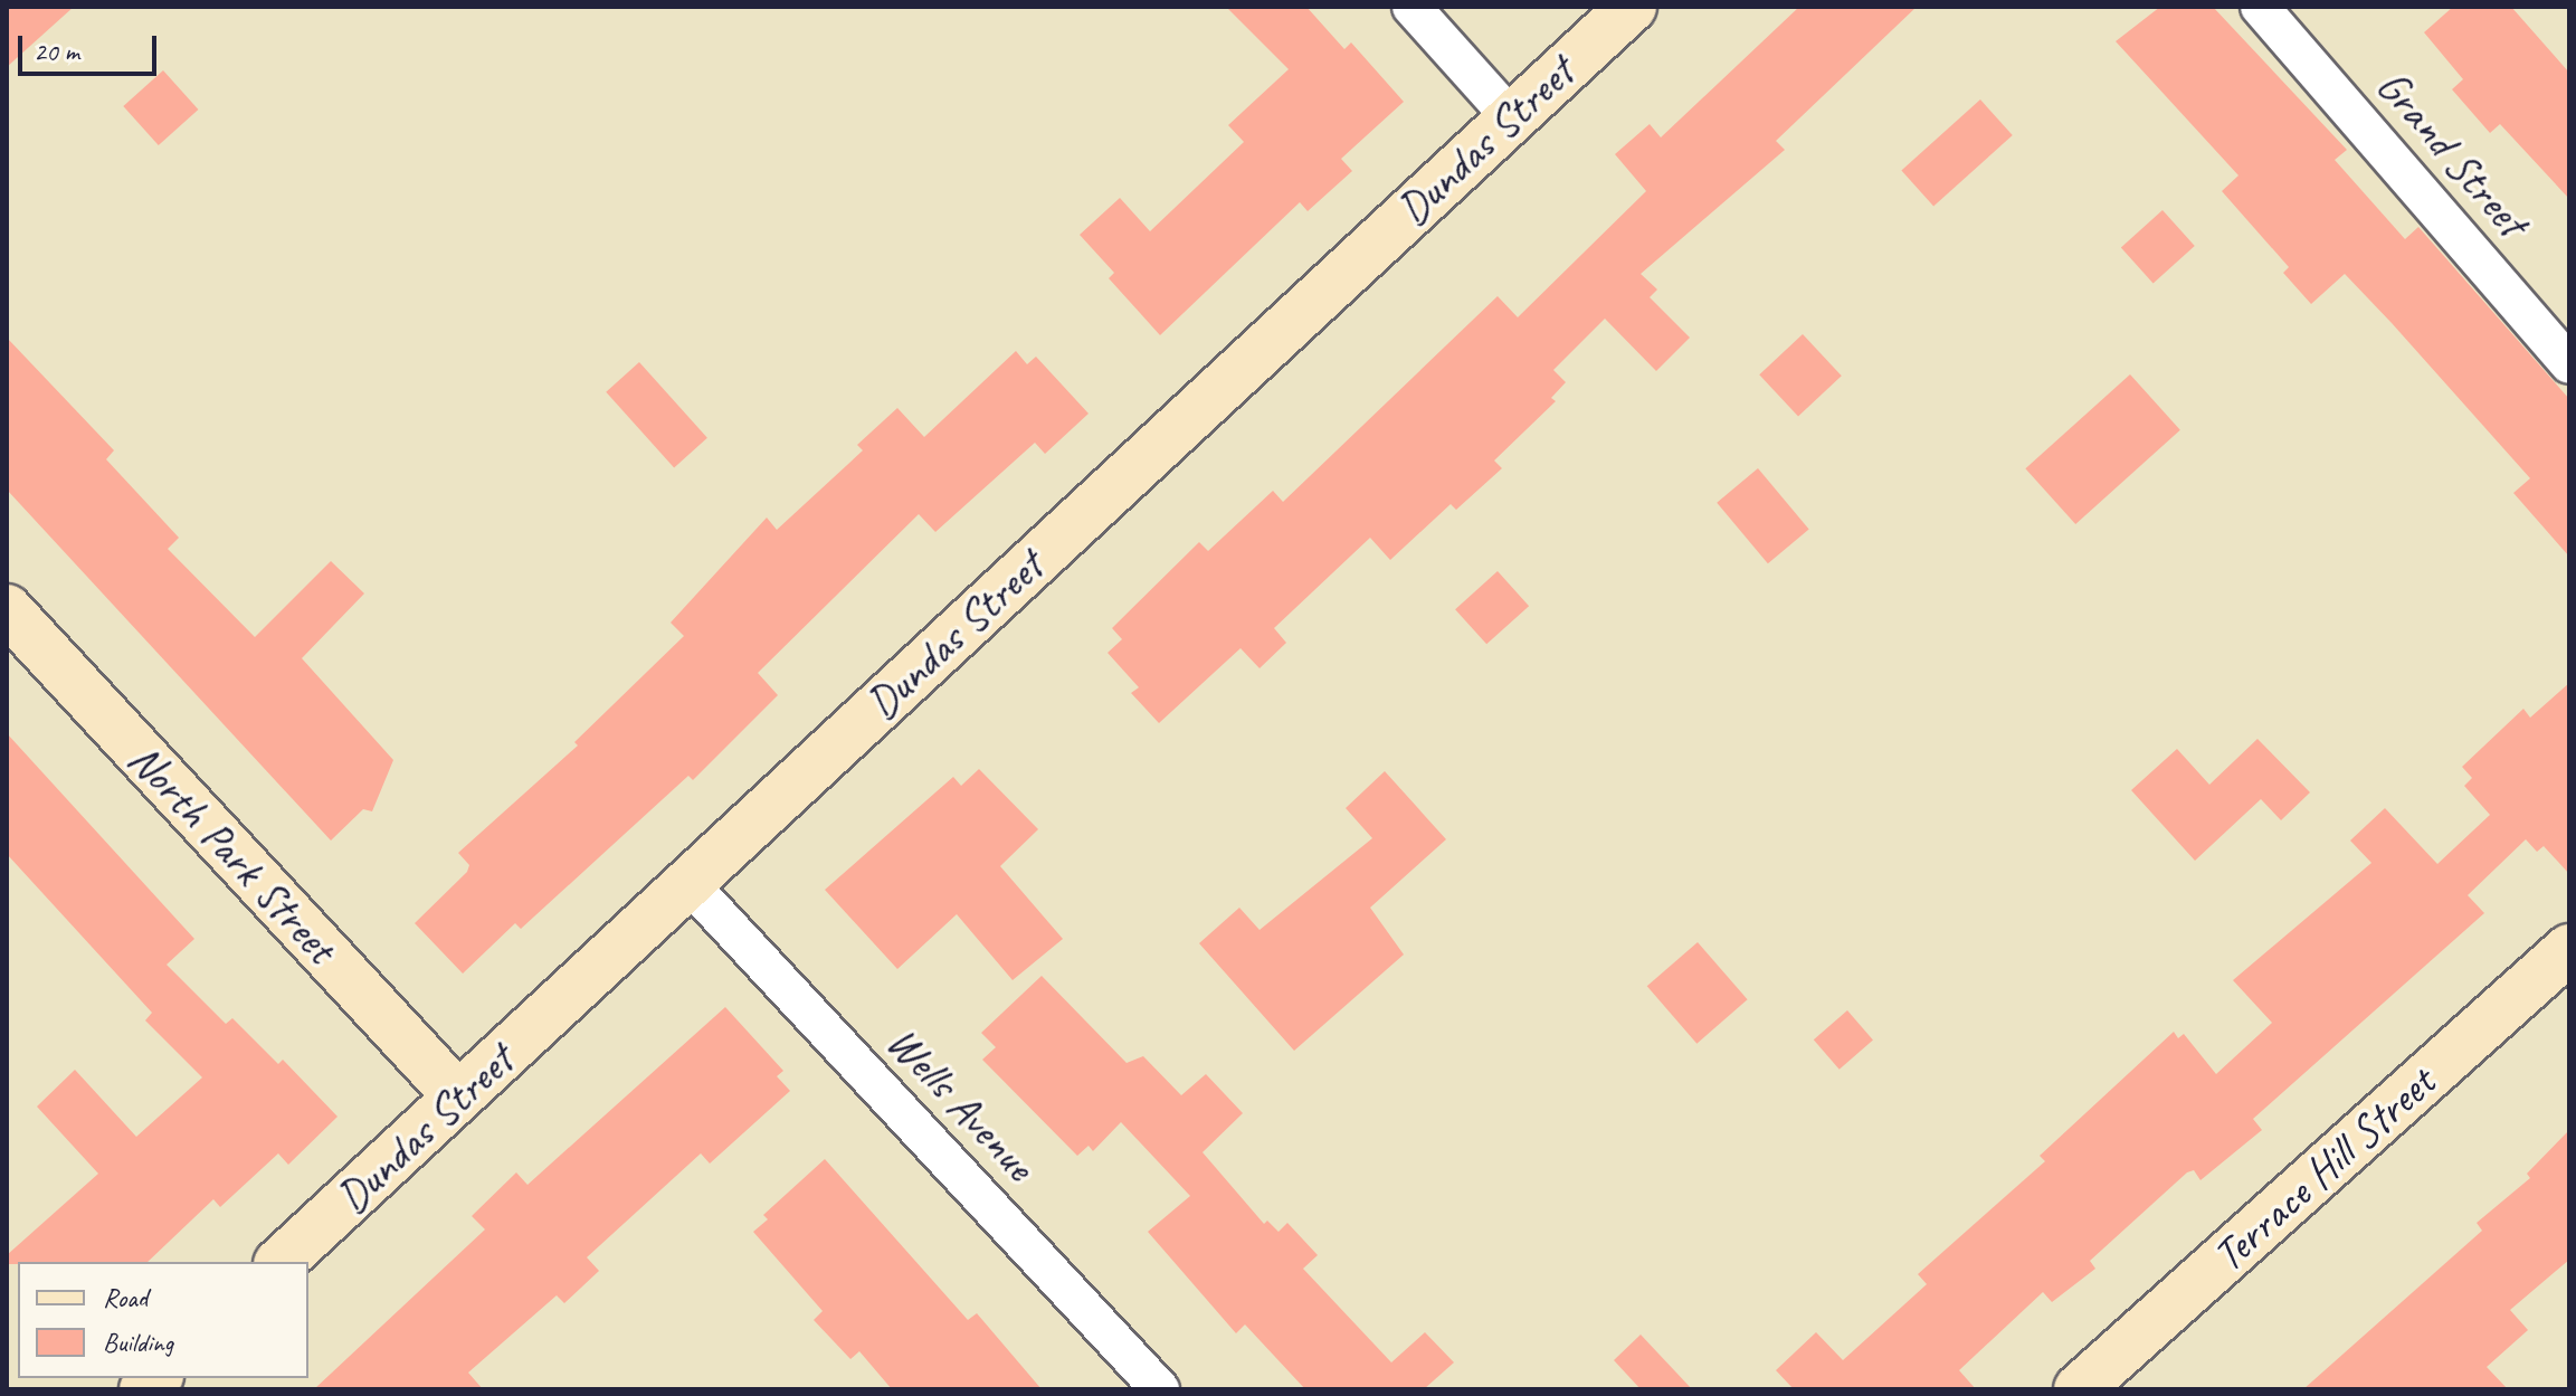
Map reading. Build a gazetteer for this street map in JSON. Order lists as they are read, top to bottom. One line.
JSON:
{"streets":{"street":["Dundas Street","Grand Street","North Park Street","Wells Avenue","Terrace Hill Street"]},"crossings":[["Dundas Street","North Park Street"],["Dundas Street","Wells Avenue"]],"legend":["Road","Building"],"scale_bar":"20 m"}
